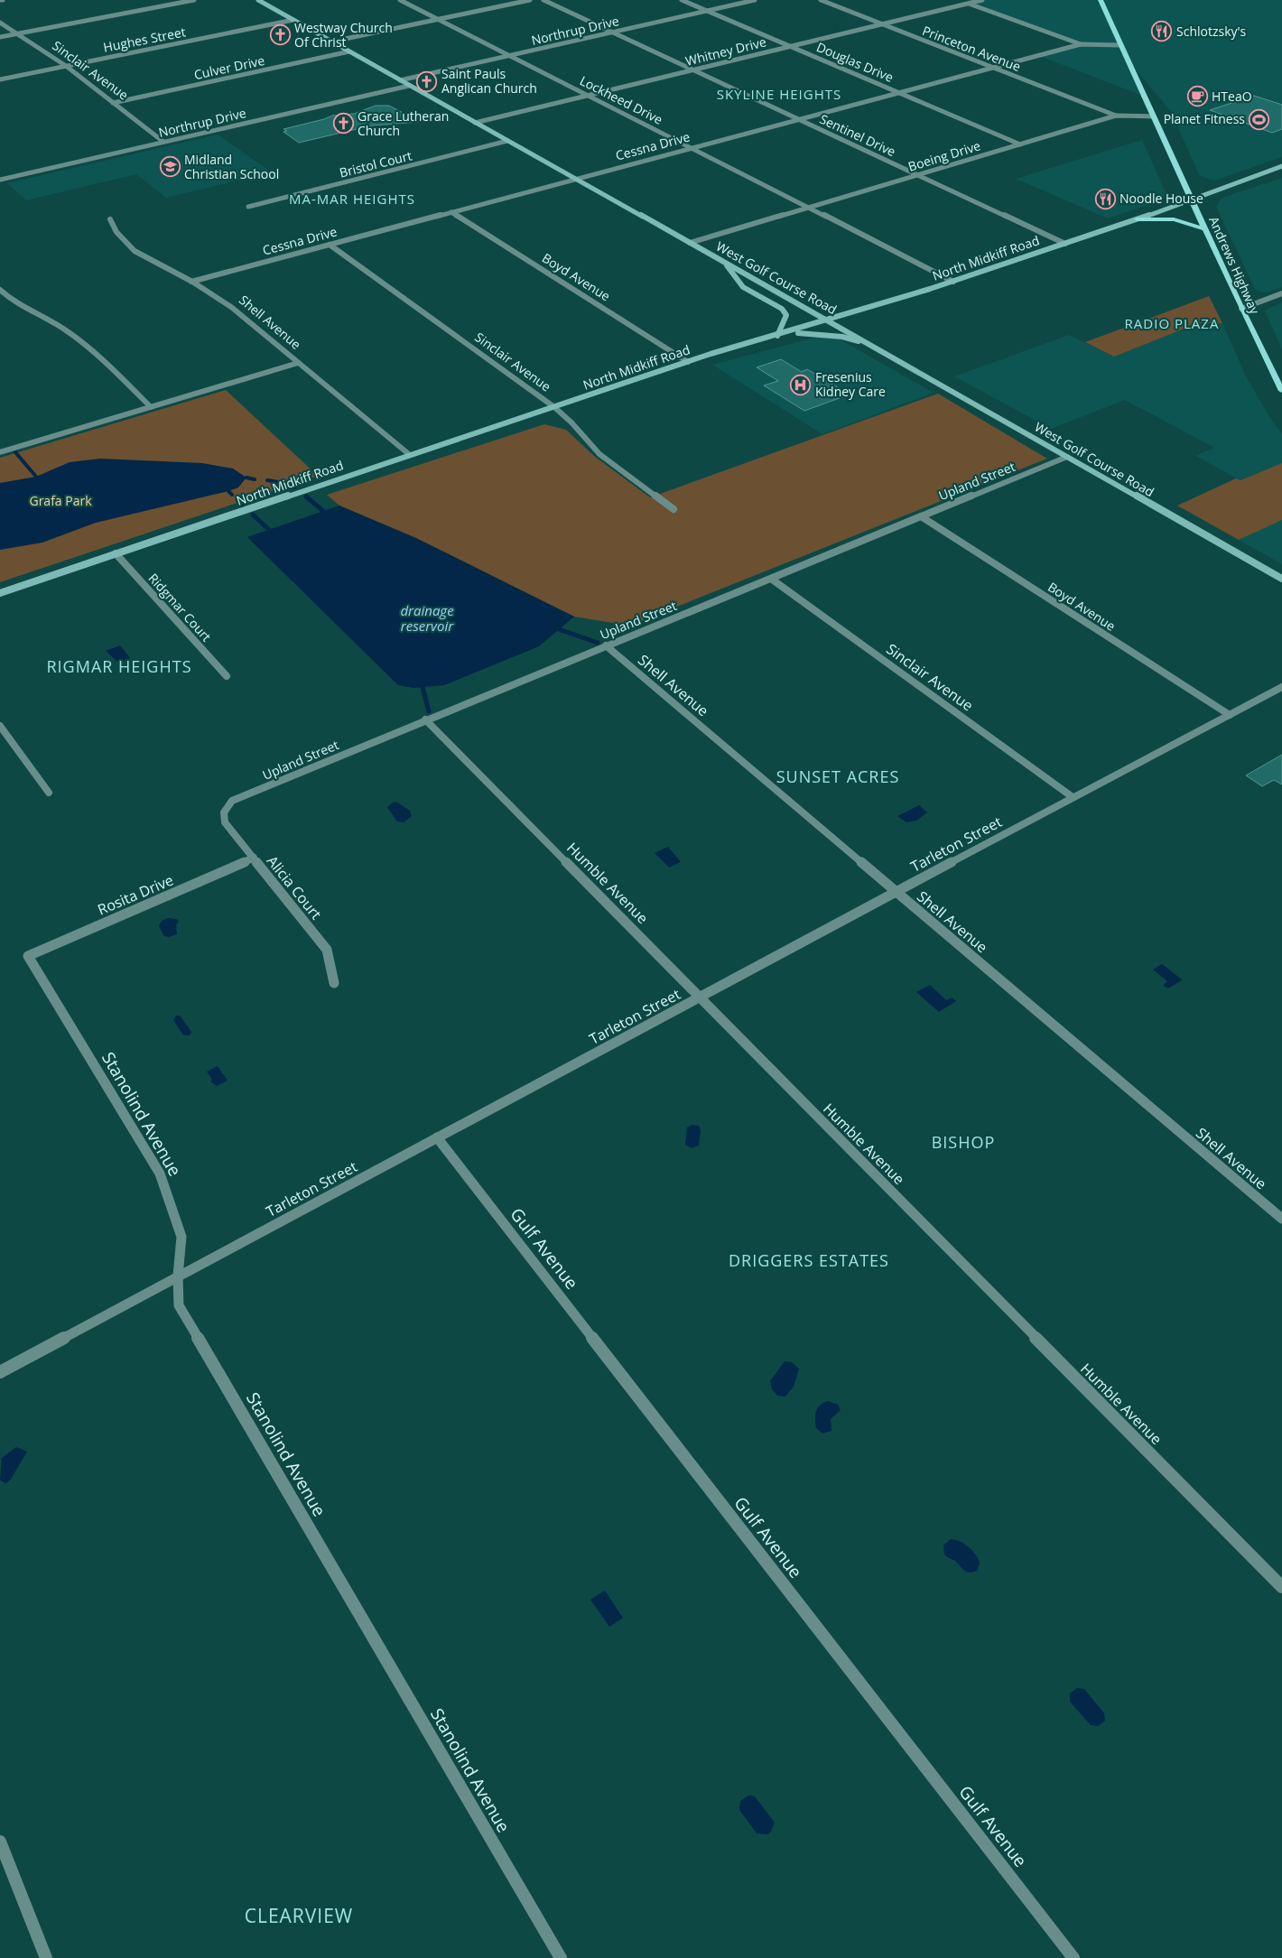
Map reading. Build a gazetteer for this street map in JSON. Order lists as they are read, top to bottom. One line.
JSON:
{"streets":{"main road":["North Midkiff Road","Andrews Highway","West Golf Course Road"],"street":["Northrup Drive","Hughes Street","Princeton Avenue","Whitney Drive","Douglas Drive","Culver Drive","Sinclair Avenue","Lockheed Drive","Sentinel Drive","Cessna Drive","Boeing Drive","Bristol Court","Boyd Avenue","Shell Avenue","Upland Street","Ridgmar Court","Tarleton Street","Humble Avenue","Alicia Court","Rosita Drive","Stanolind Avenue","Gulf Avenue"]},"crossings":[["Northrup Drive","Douglas Drive"],["Northrup Drive","Sinclair Avenue"],["Northrup Drive","Lockheed Drive"],["Northrup Drive","Sentinel Drive"],["Northrup Drive","West Golf Course Road"],["Hughes Street","Sinclair Avenue"],["Hughes Street","West Golf Course Road"],["Princeton Avenue","Whitney Drive"],["Princeton Avenue","Cessna Drive"],["Princeton Avenue","Boeing Drive"],["Whitney Drive","Douglas Drive"],["Whitney Drive","Lockheed Drive"],["Whitney Drive","Sentinel Drive"],["Whitney Drive","West Golf Course Road"],["Douglas Drive","Cessna Drive"],["Douglas Drive","Boeing Drive"],["Culver Drive","Sinclair Avenue"],["Culver Drive","West Golf Course Road"],["Sinclair Avenue","Cessna Drive"],["Sinclair Avenue","North Midkiff Road"],["Sinclair Avenue","Upland Street"],["Sinclair Avenue","Tarleton Street"],["Lockheed Drive","Cessna Drive"],["Lockheed Drive","Boeing Drive"],["Lockheed Drive","North Midkiff Road"],["Sentinel Drive","Cessna Drive"],["Sentinel Drive","Boeing Drive"],["Sentinel Drive","North Midkiff Road"],["Cessna Drive","Andrews Highway"],["Cessna Drive","Boyd Avenue"],["Cessna Drive","West Golf Course Road"],["Cessna Drive","Shell Avenue"],["Boeing Drive","Andrews Highway"],["Boeing Drive","West Golf Course Road"],["Bristol Court","West Golf Course Road"],["North Midkiff Road","Andrews Highway"],["North Midkiff Road","Boyd Avenue"],["North Midkiff Road","West Golf Course Road"],["North Midkiff Road","Shell Avenue"],["North Midkiff Road","Ridgmar Court"],["Boyd Avenue","Upland Street"],["Boyd Avenue","Tarleton Street"],["West Golf Course Road","Upland Street"],["Shell Avenue","Upland Street"],["Shell Avenue","Tarleton Street"],["Upland Street","Humble Avenue"],["Upland Street","Alicia Court"],["Tarleton Street","Humble Avenue"],["Tarleton Street","Stanolind Avenue"],["Tarleton Street","Gulf Avenue"],["Alicia Court","Rosita Drive"],["Rosita Drive","Stanolind Avenue"]],"districts":["SKYLINE HEIGHTS","MA-MAR HEIGHTS","RADIO PLAZA","RIGMAR HEIGHTS","SUNSET ACRES","BISHOP","DRIGGERS ESTATES","CLEARVIEW"],"water":["drainage reservoir"],"parks":["Grafa Park"],"places":{"restaurant":["Schlotzsky's","Noodle House"],"church":["Westway Church Of Christ","Saint Pauls Anglican Church","Grace Lutheran Church"],"cafe":["HTeaO"],"sports":["Planet Fitness"],"school or university":["Midland Christian School"],"hospital":["Fresenius Kidney Care"]}}
